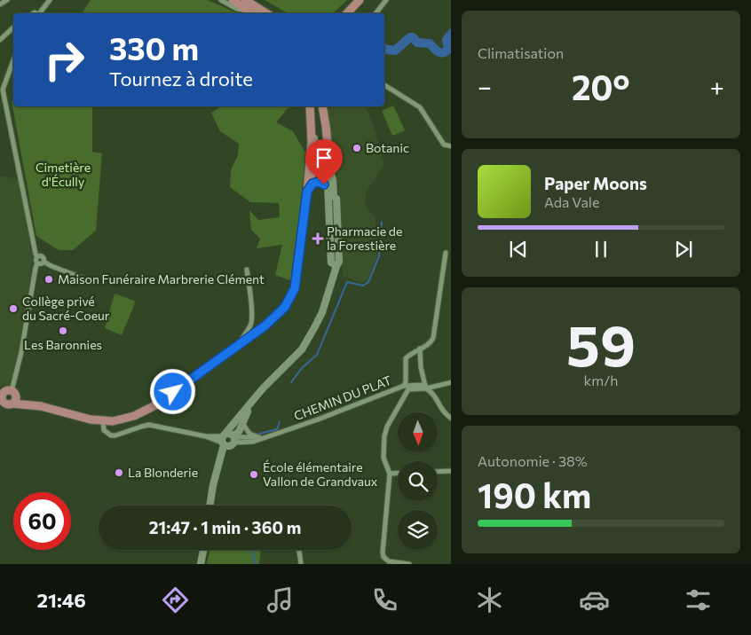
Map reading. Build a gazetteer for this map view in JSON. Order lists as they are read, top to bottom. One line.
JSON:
{"streets":{"street":["CHEMIN DU PLAT"]},"parks":["Cimetière d'Écully"],"places":{"other":["Botanic","Maison Funéraire Marbrerie Clément","Collège privé du Sacré-Coeur","Les Baronnies","La Blonderie","École élémentaire Vallon de Grandvaux"],"health":["Pharmacie de la Forestière"]},"north":"bottom","page":{"tile":["Climatisation",["59","km/h"],["Autonomie · 38%","190 km"]],"turn":["330 m","Tournez à droite"],"heat":["−","20°","+"],"song":["Paper Moons","Ada Vale"],"limit":"60","trip":"21:47 · 1 min · 360 m","tabs":"21:46"}}
